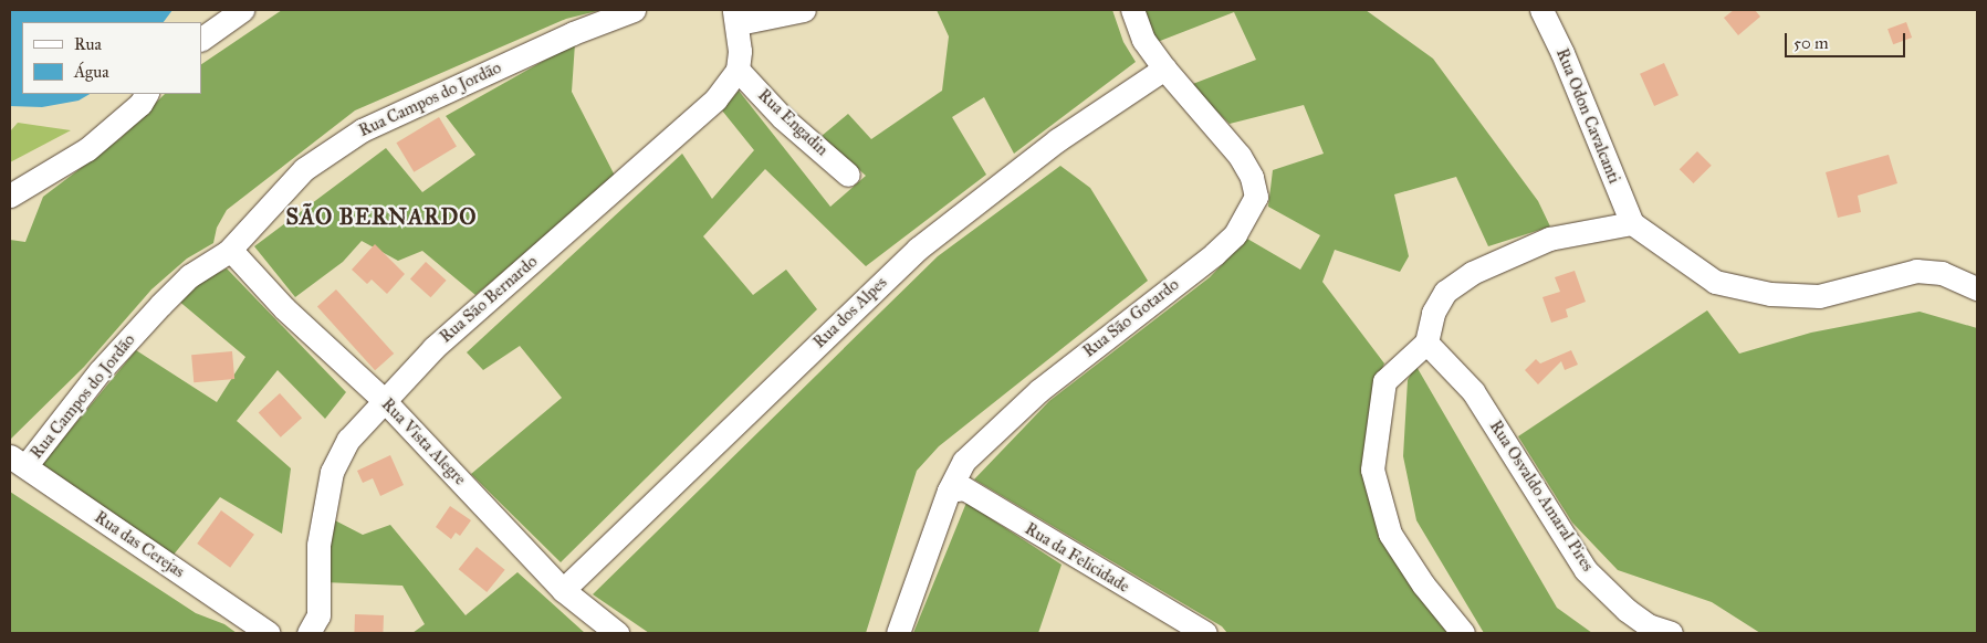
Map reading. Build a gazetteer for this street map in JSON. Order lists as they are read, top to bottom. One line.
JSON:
{"streets":{"street":["Rua Campos do Jordão","Rua Odon Cavalcanti","Rua Engadin","Rua São Bernardo","Rua dos Alpes","Rua São Gotardo","Rua Vista Alegre","Rua Osvaldo Amaral Pires","Rua das Cerejas","Rua da Felicidade"]},"crossings":[["Rua Campos do Jordão","Rua Vista Alegre"],["Rua Campos do Jordão","Rua das Cerejas"],["Rua Engadin","Rua São Bernardo"],["Rua São Bernardo","Rua Vista Alegre"],["Rua dos Alpes","Rua São Gotardo"],["Rua dos Alpes","Rua Vista Alegre"],["Rua São Gotardo","Rua da Felicidade"]],"districts":["SÃO BERNARDO"],"legend":["Rua","Água"],"scale_bar":"50 m"}
